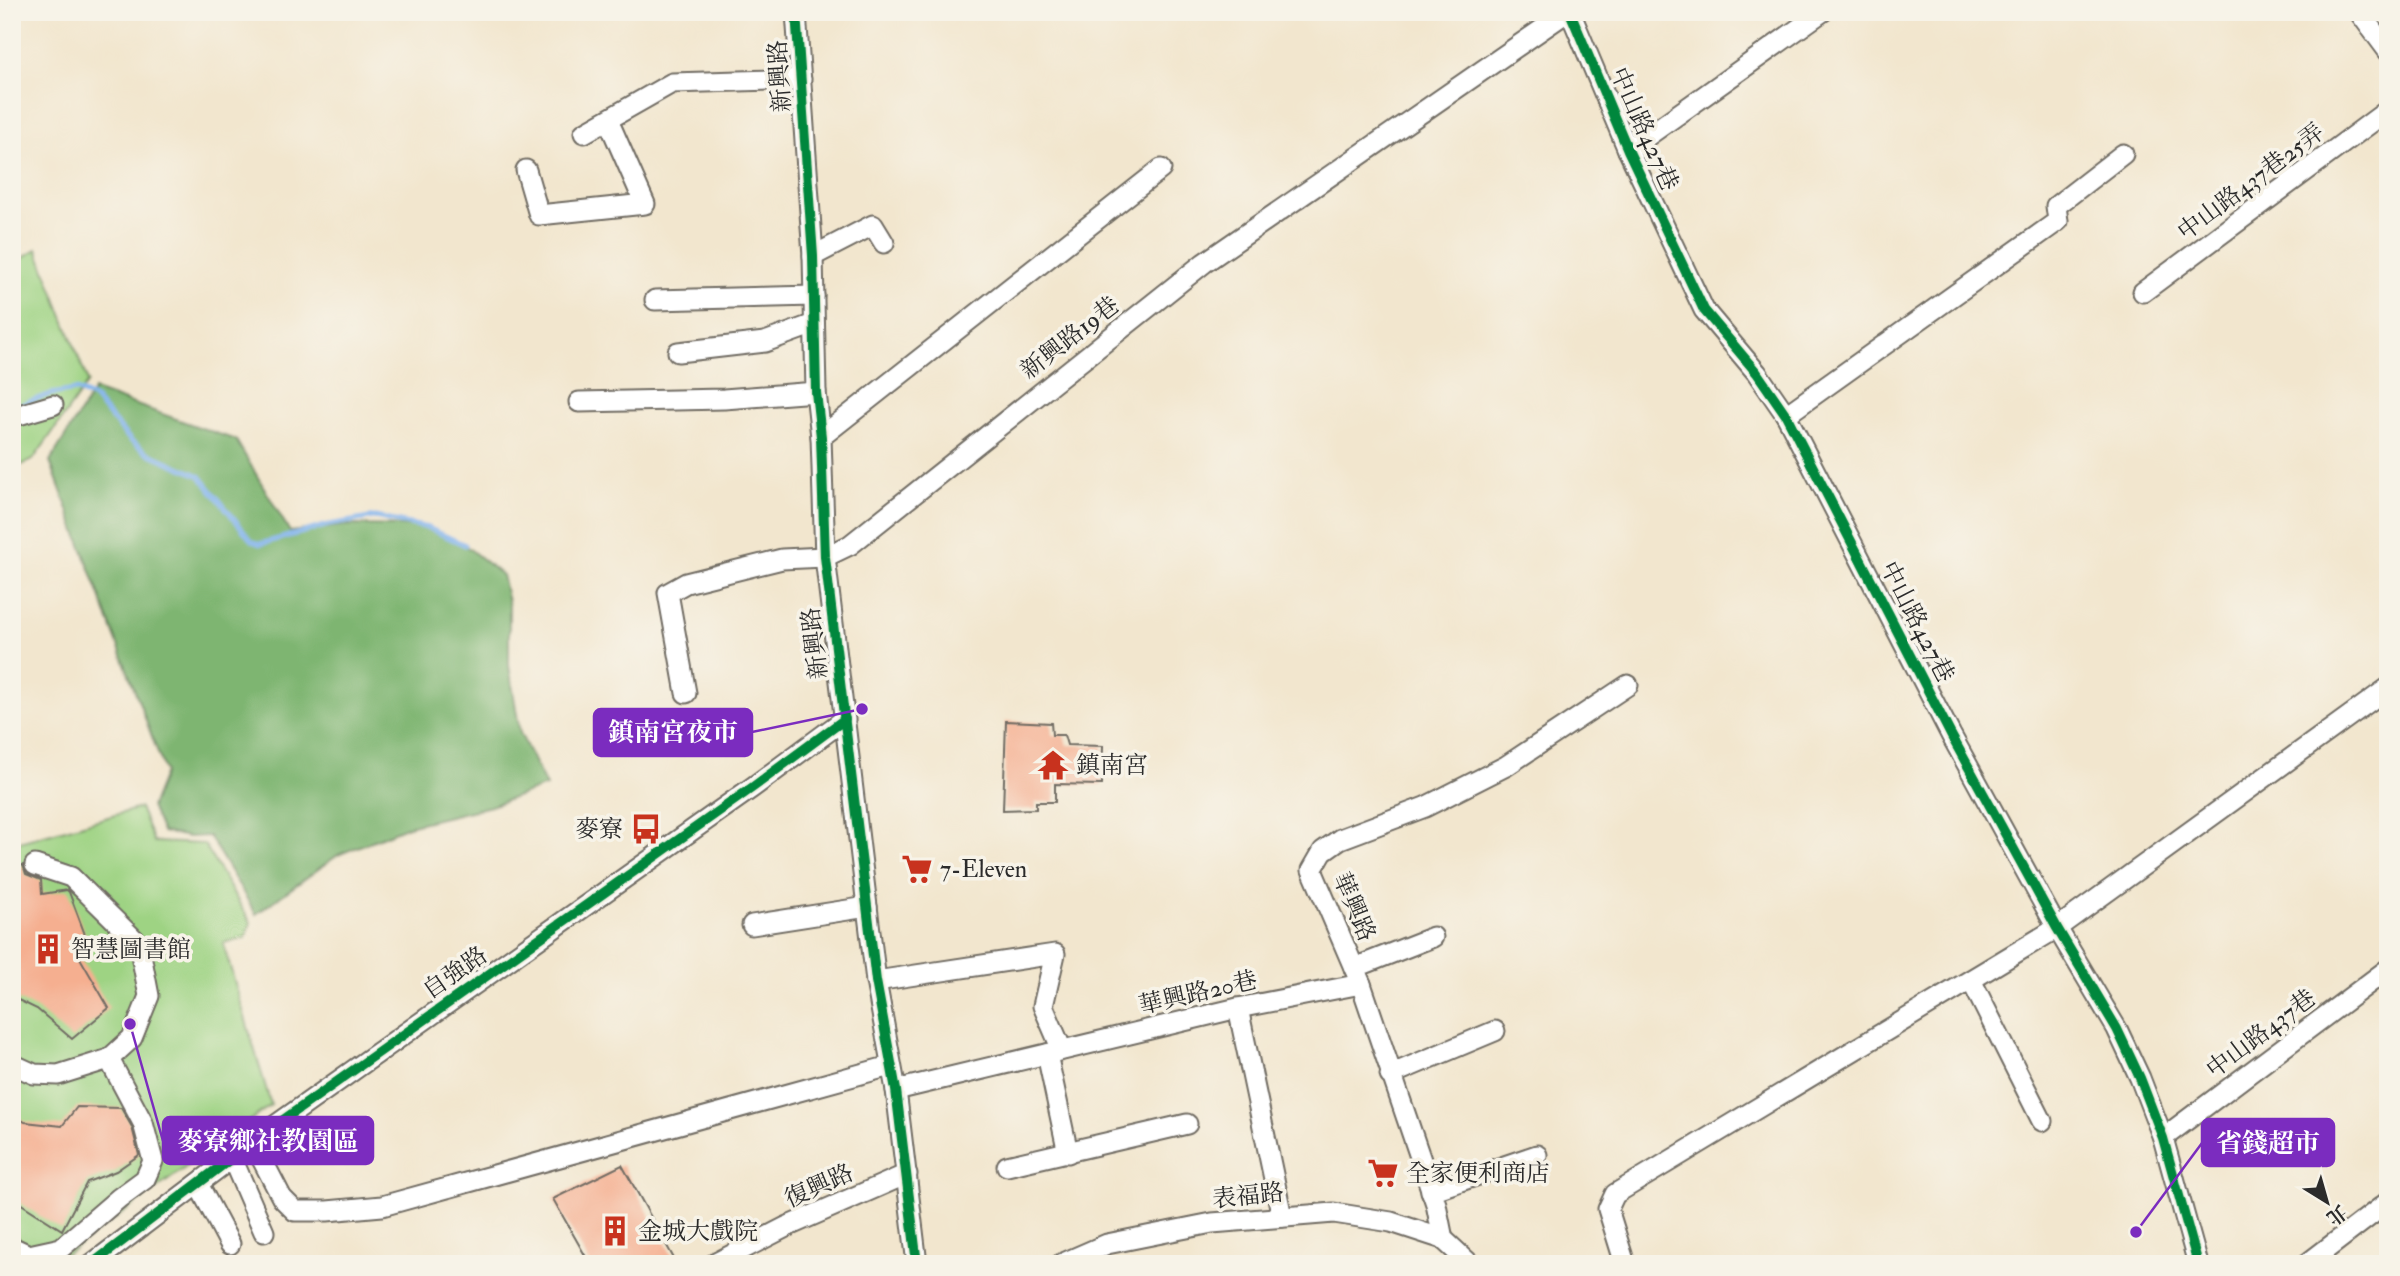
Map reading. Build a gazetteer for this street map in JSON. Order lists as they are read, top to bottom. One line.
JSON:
{"streets":{"street":["新興路","中山路427巷","中山路437巷25弄","新興路19巷","華興路","自強路","華興路20巷","中山路437巷","復興路","表福路"]},"crossings":[["新興路","新興路19巷"],["新興路","自強路"],["新興路","華興路20巷"],["新興路","復興路"],["中山路427巷","新興路19巷"],["中山路427巷","中山路437巷"],["華興路","華興路20巷"],["華興路","表福路"]],"places":{"other":["鎮南宮夜市","麥寮鄉社教園區","省錢超市"],"temple":["鎮南宮"],"bus stop":["麥寮"],"supermarket":["7-Eleven","全家便利商店"],"building":["智慧圖書館","金城大戲院"]},"north":"bottom right"}
